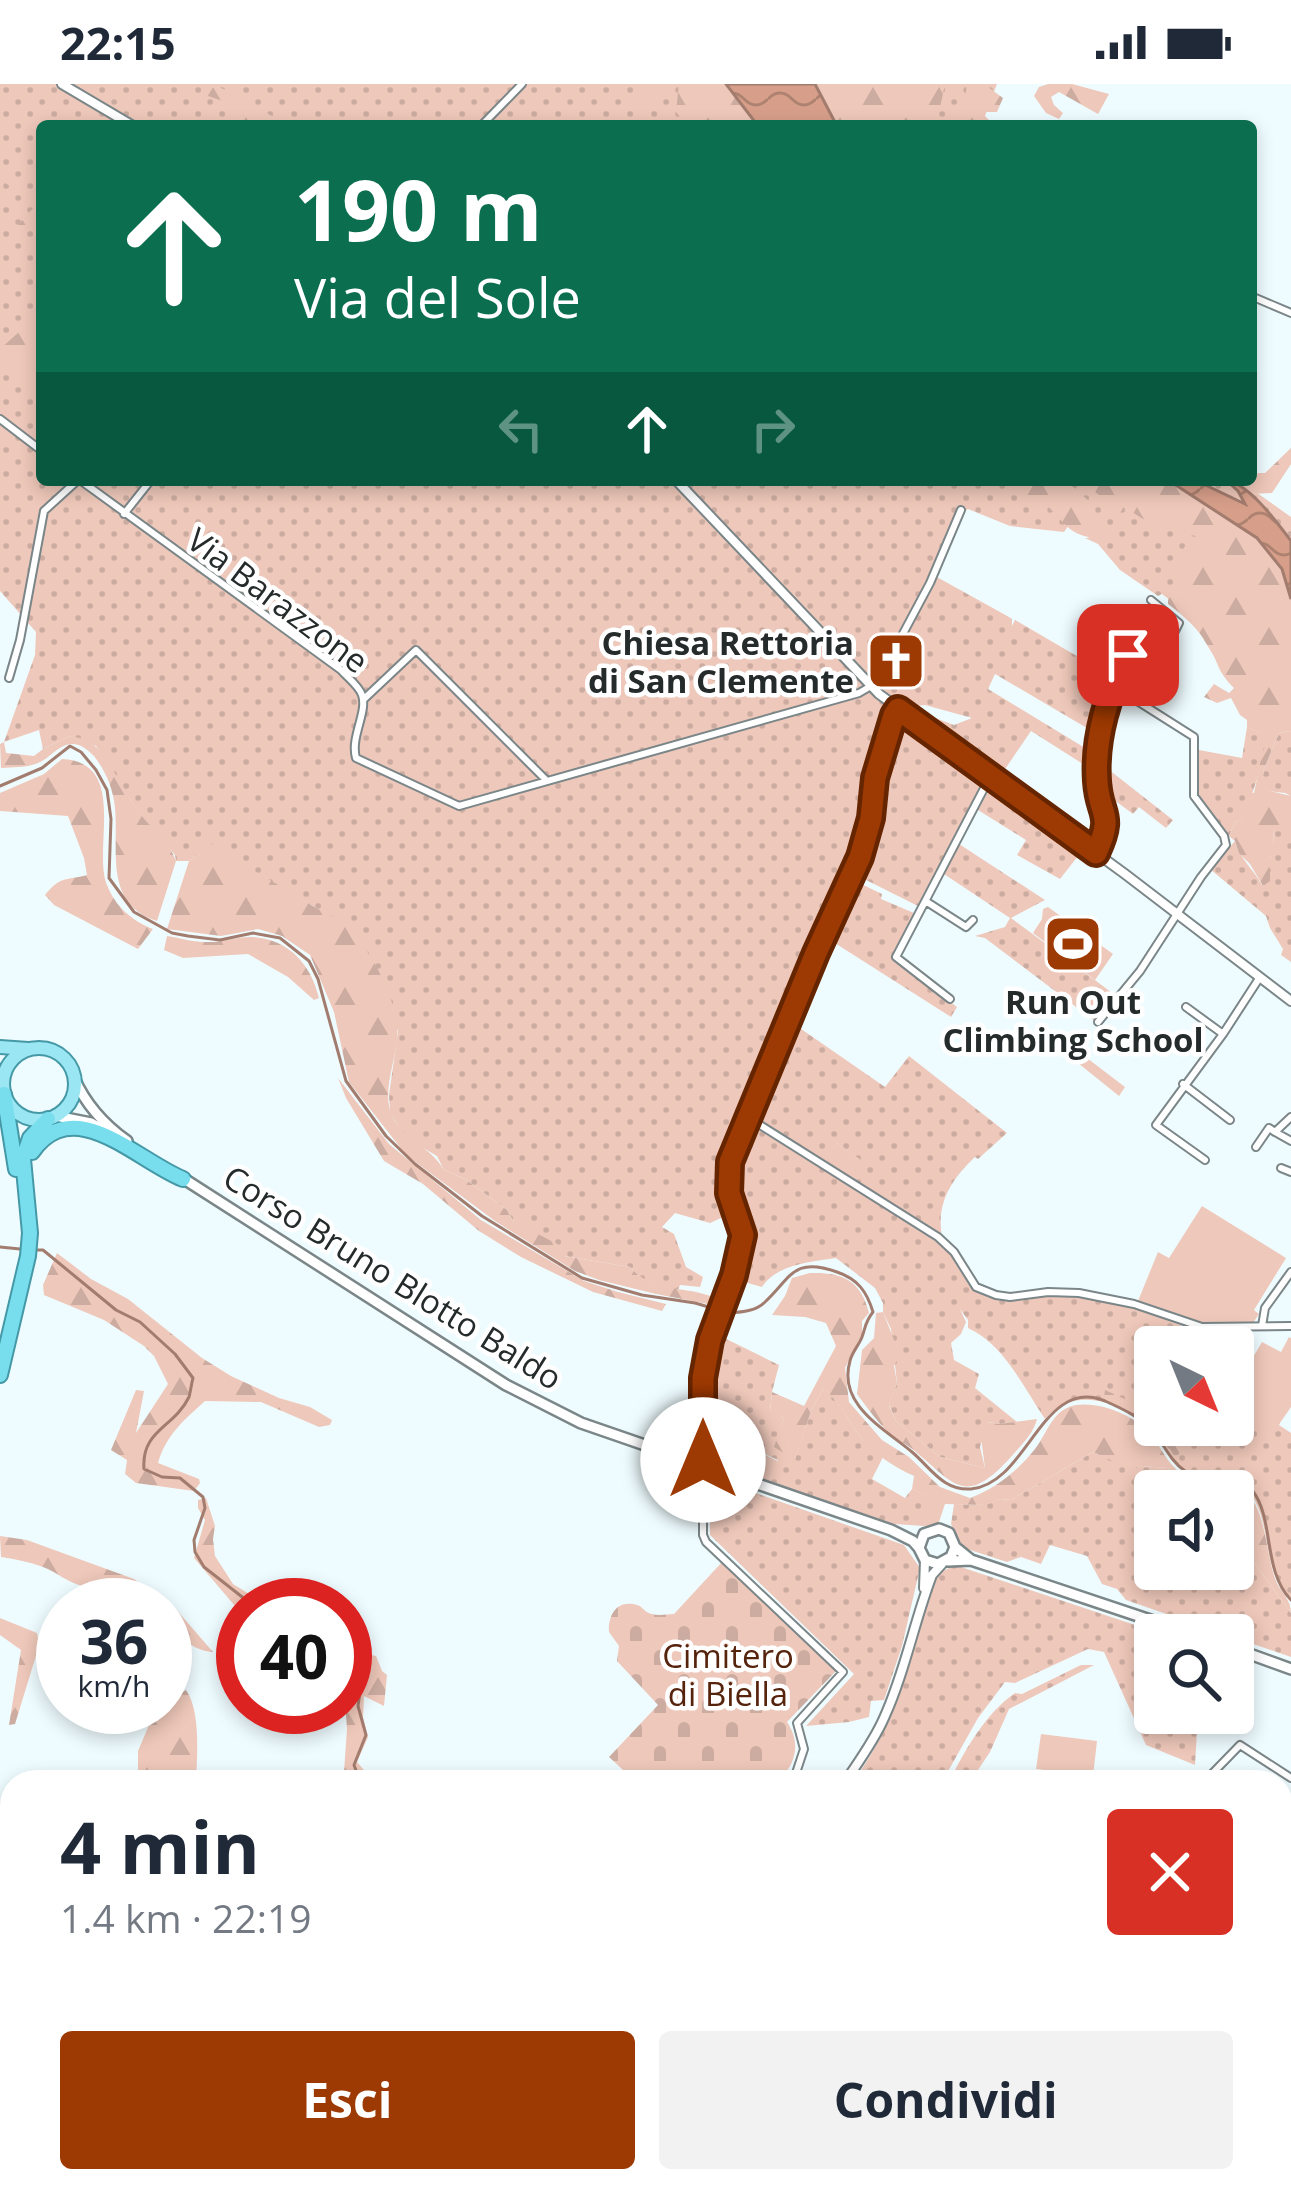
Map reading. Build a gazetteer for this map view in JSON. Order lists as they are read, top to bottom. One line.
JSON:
{"streets":{"main road":["Corso Bruno Blotto Baldo"],"street":["Via Barazzone"]},"parks":["Cimitero di Biella"],"places":{"church":["Chiesa Rettoria di San Clemente"],"sports":["Run Out Climbing School"]},"north":"bottom right","page":{"status":"22:15","turn":["190 m","Via del Sole"],"speed":"36 km/h","limit":"40","heading":["4 min","1.4 km · 22:19"],"buttons":["Esci","Condividi"]}}
